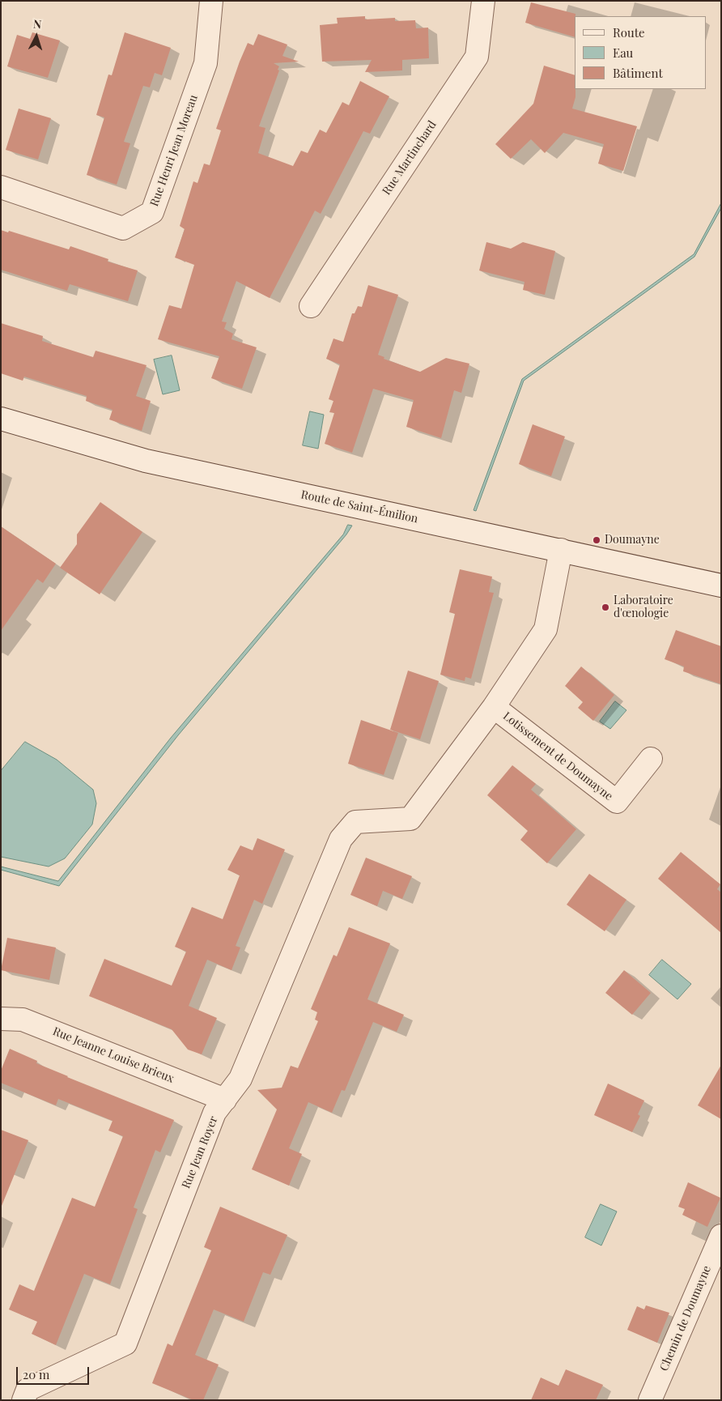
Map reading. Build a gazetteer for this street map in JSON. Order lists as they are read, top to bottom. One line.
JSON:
{"streets":{"street":["Rue Henri Jean Moreau","Rue Martinchard","Route de Saint-Émilion","Lotissement de Doumayne","Rue Jeanne Louise Brieux","Rue Jean Royer","Chemin de Doumayne"]},"crossings":[["Route de Saint-Émilion","Lotissement de Doumayne"],["Lotissement de Doumayne","Rue Jean Royer"],["Rue Jeanne Louise Brieux","Rue Jean Royer"]],"places":["Doumayne","Laboratoire d'œnologie"],"legend":["Route","Eau","Bâtiment"],"scale_bar":"20 m","north":"top"}
